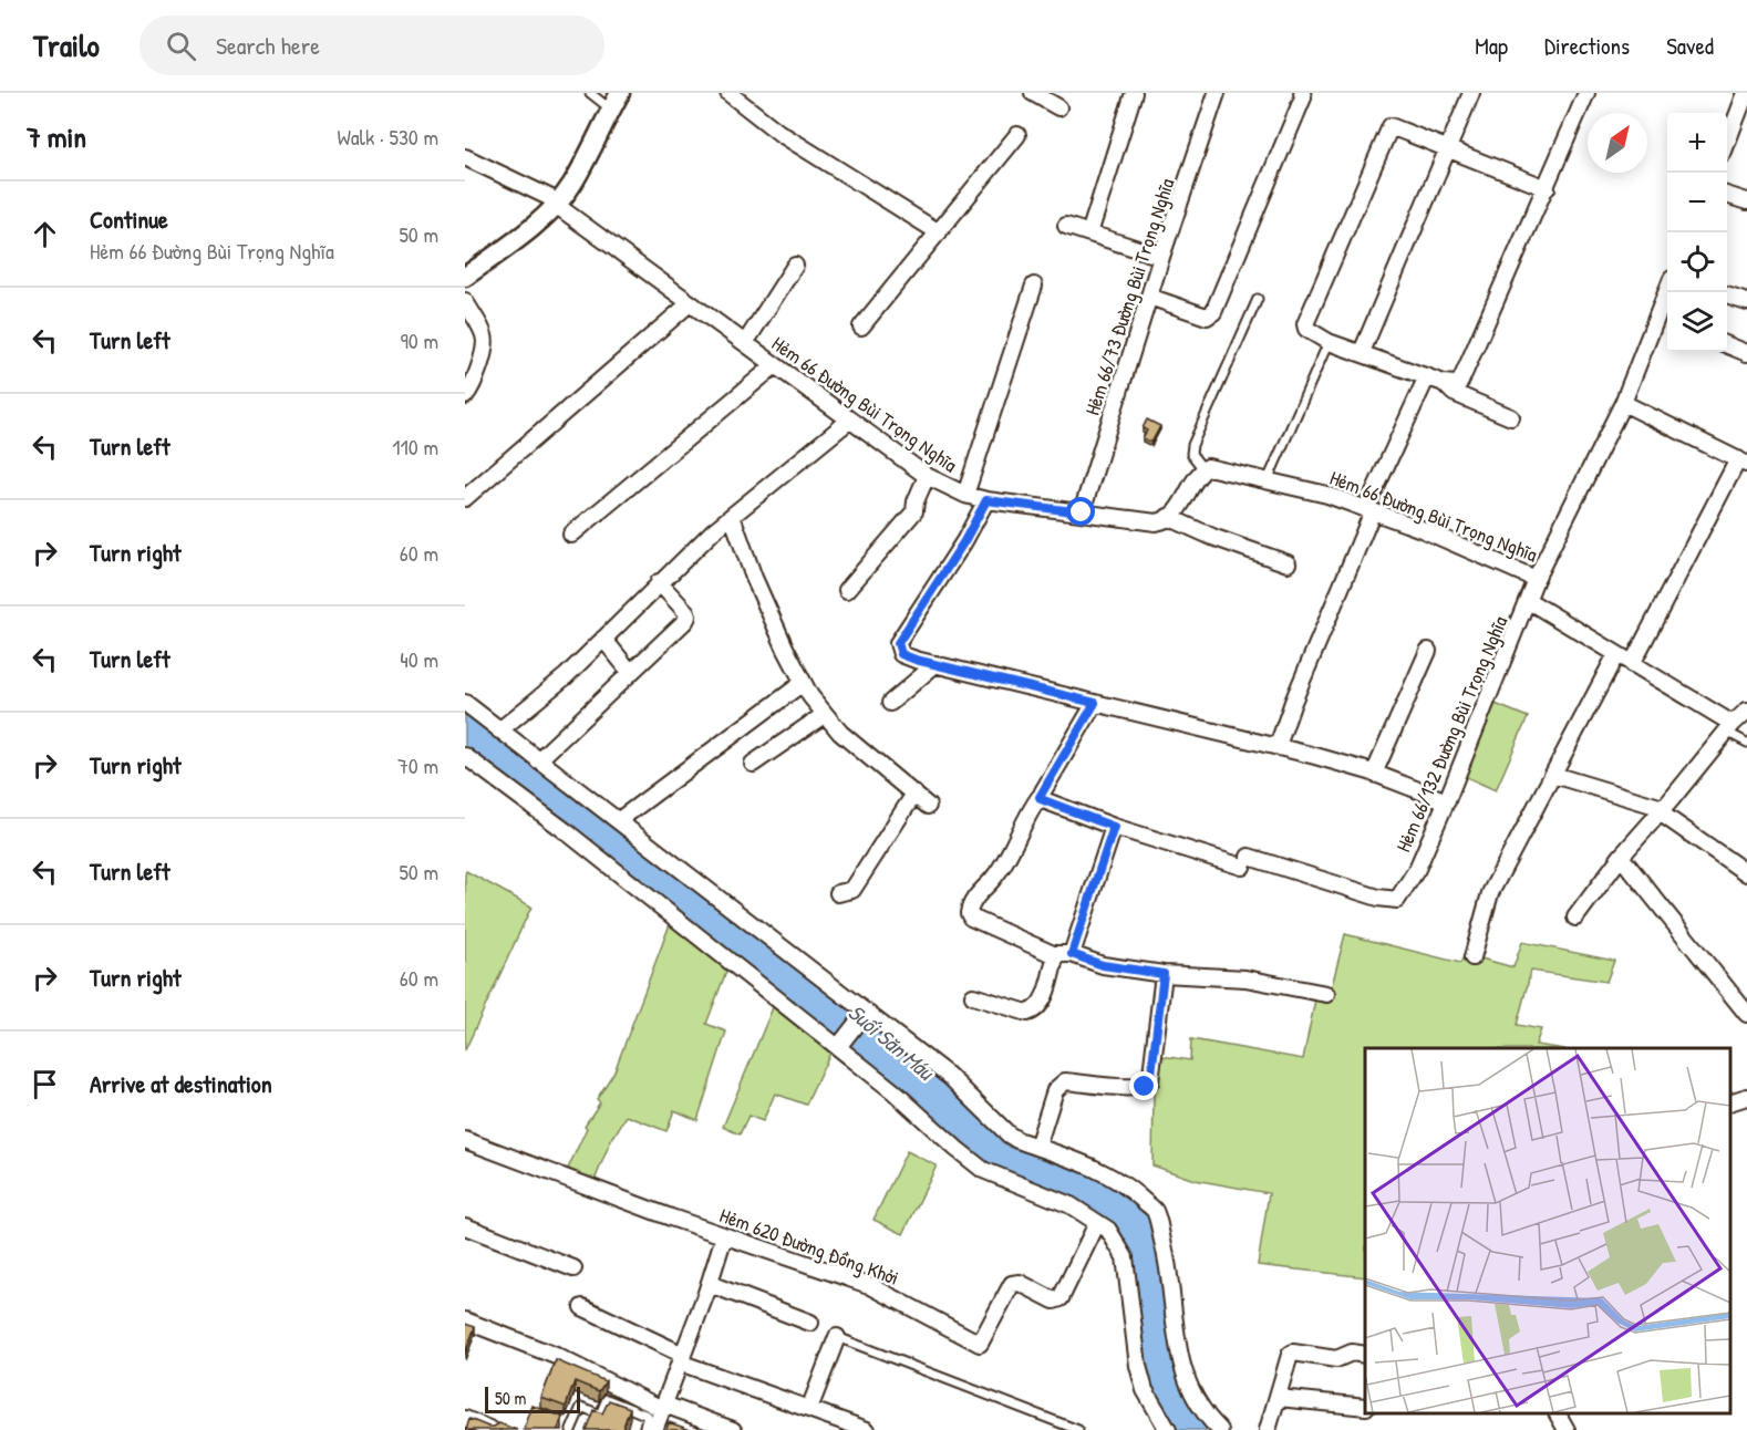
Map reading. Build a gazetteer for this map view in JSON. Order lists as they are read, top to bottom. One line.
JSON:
{"streets":{"street":["Hẻm 66/73 Đường Bùi Trọng Nghĩa","Hẻm 66 Đường Bùi Trọng Nghĩa","Hẻm 66/132 Đường Bùi Trọng Nghĩa","Hẻm 620 Đường Đồng Khởi"]},"crossings":[["Hẻm 66/73 Đường Bùi Trọng Nghĩa","Hẻm 66 Đường Bùi Trọng Nghĩa"],["Hẻm 66 Đường Bùi Trọng Nghĩa","Hẻm 66/132 Đường Bùi Trọng Nghĩa"]],"water":["Suối Săn Máu"],"scale_bar":"50 m","north":"top right","page":{"header":"Trailo","search":"Search here","nav":["Map","Directions","Saved"],"heading":["7 min","Walk · 530 m"],"map_buttons":["+","−"],"list":[["Continue","Hẻm 66 Đường Bùi Trọng Nghĩa","50 m"],["Turn left","90 m"],["Turn left","110 m"],["Turn right","60 m"],["Turn left","40 m"],["Turn right","70 m"],["Turn left","50 m"],["Turn right","60 m"],"Arrive at destination"],"scale":"50 m"}}
